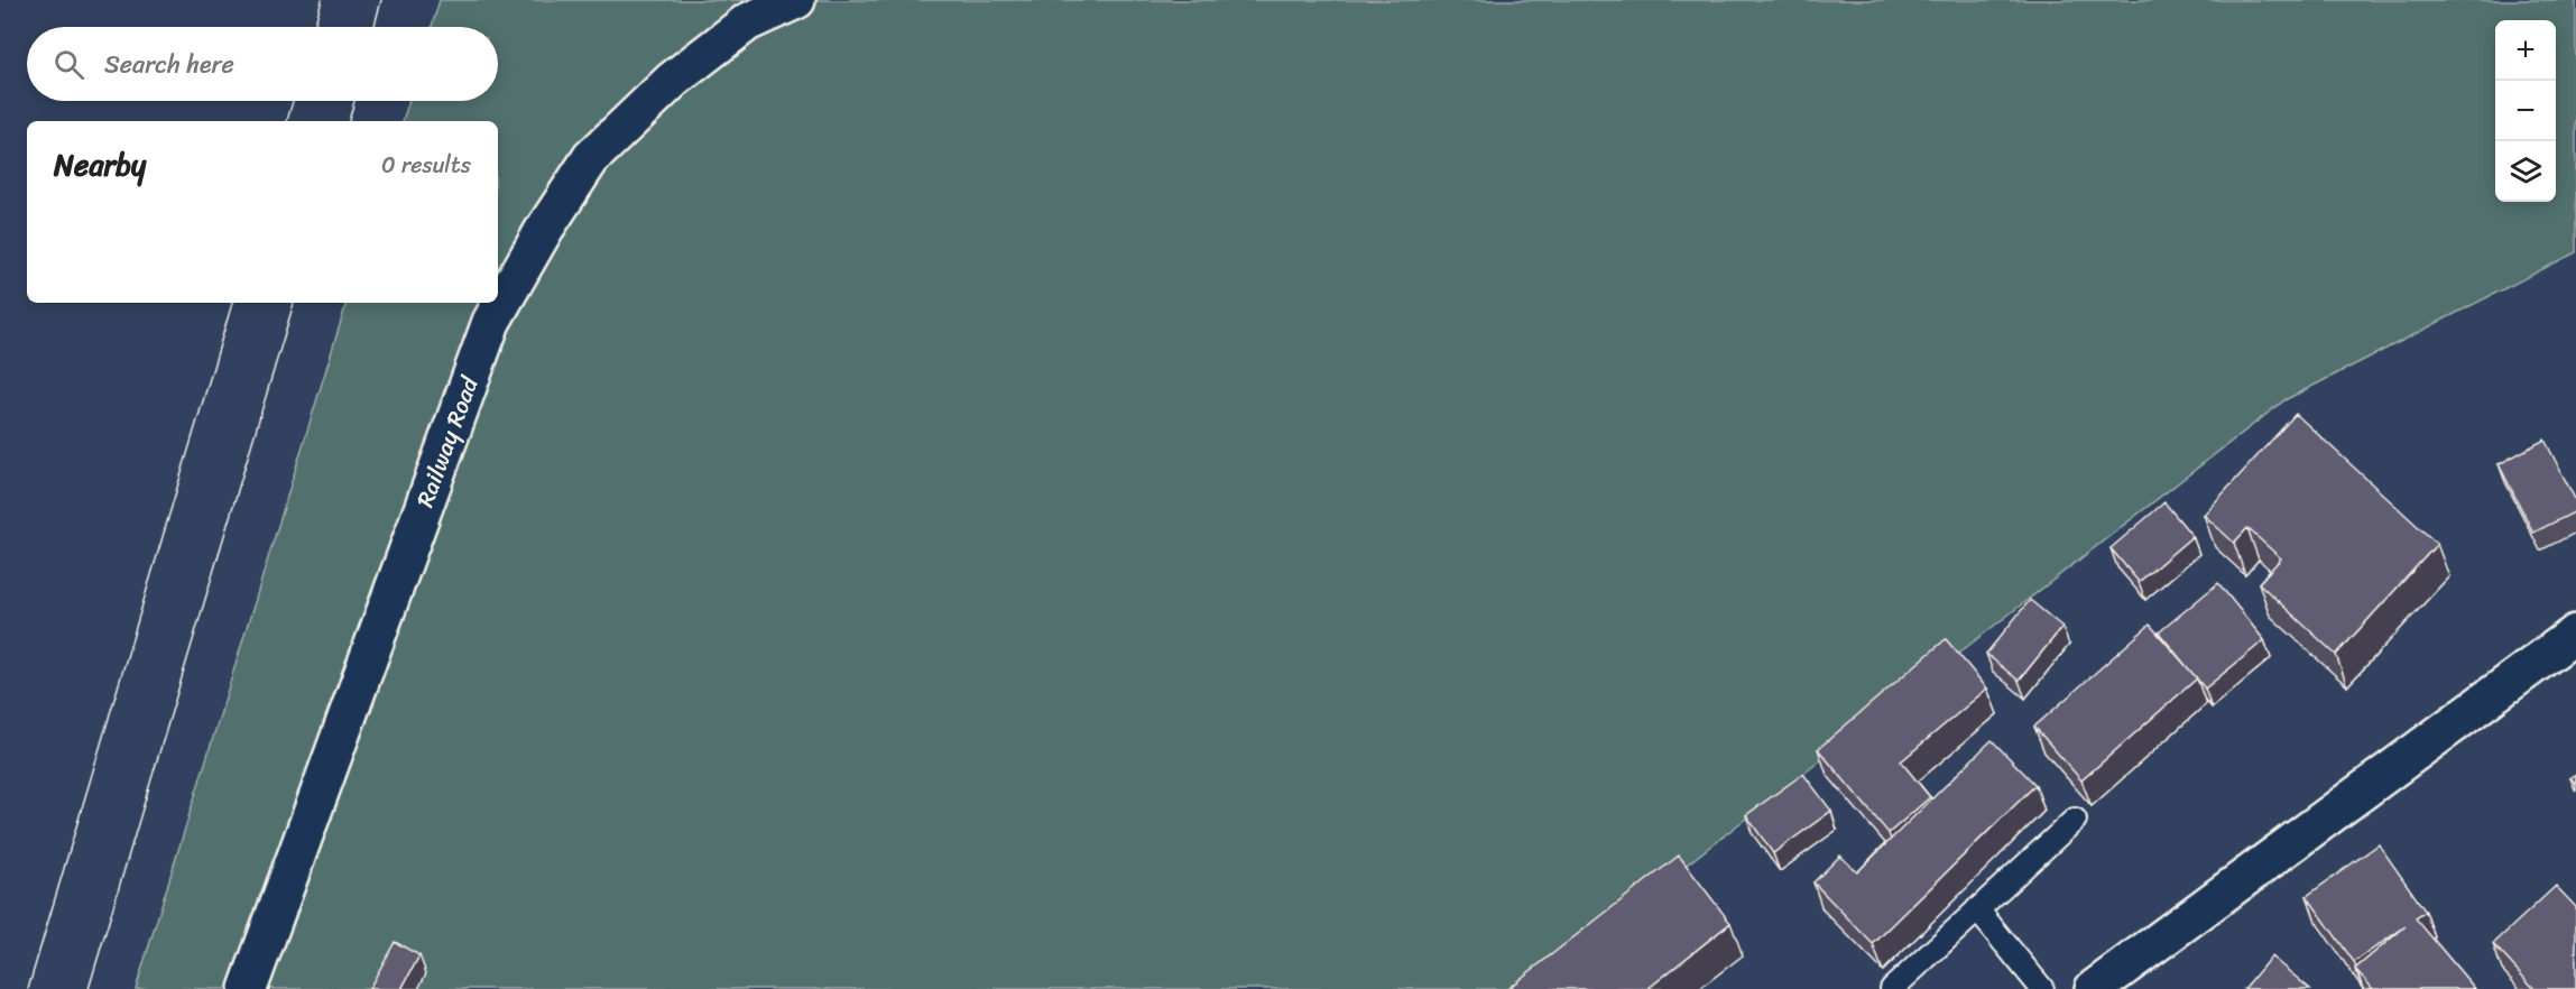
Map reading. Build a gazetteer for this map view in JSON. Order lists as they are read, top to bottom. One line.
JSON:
{"streets":{"street":["Railway Road"]},"page":{"map_buttons":["+","−"],"search":"Search here","heading":["Nearby","0 results"]}}
